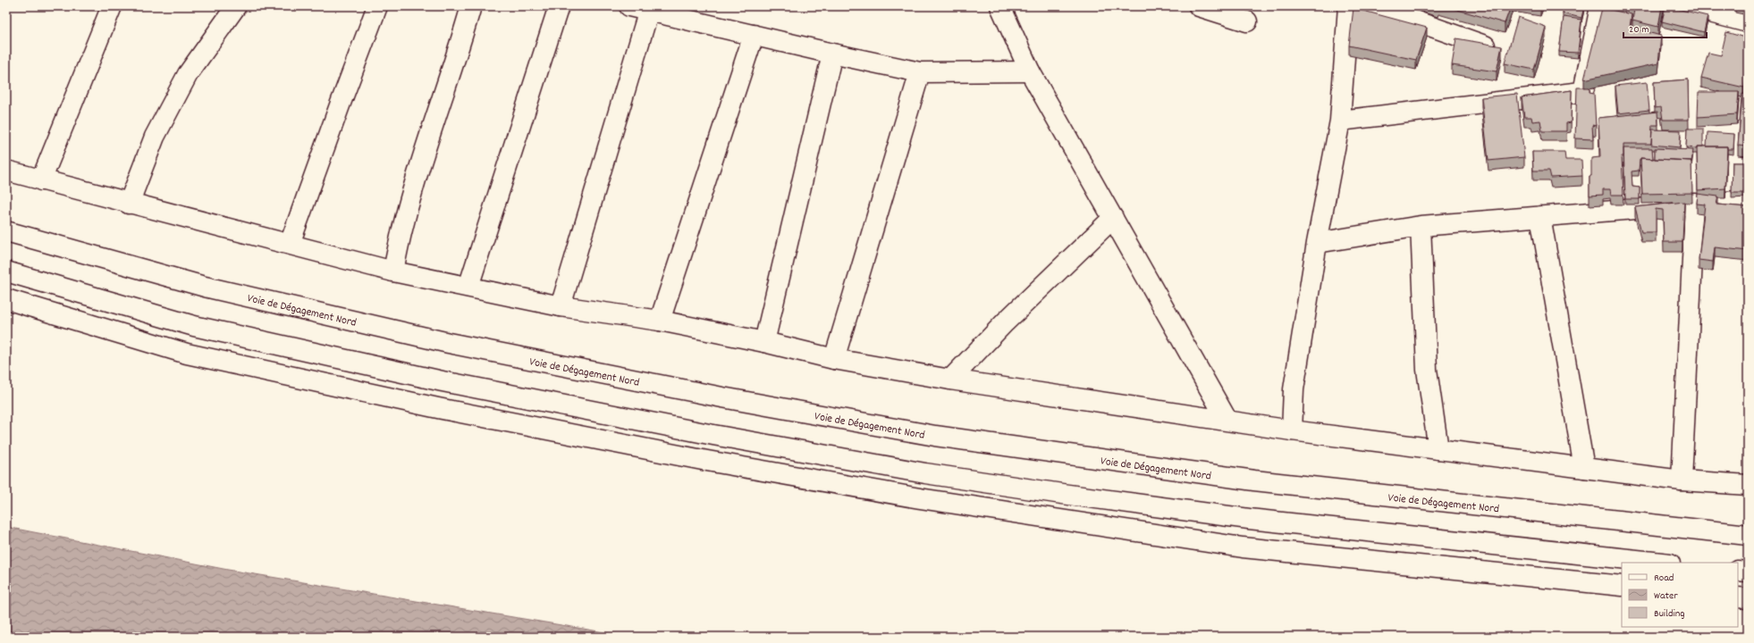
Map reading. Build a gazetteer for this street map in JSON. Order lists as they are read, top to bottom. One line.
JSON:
{"streets":{"main road":["Voie de Dégagement Nord"]},"legend":["Road","Water","Building"],"scale_bar":"20 m"}
